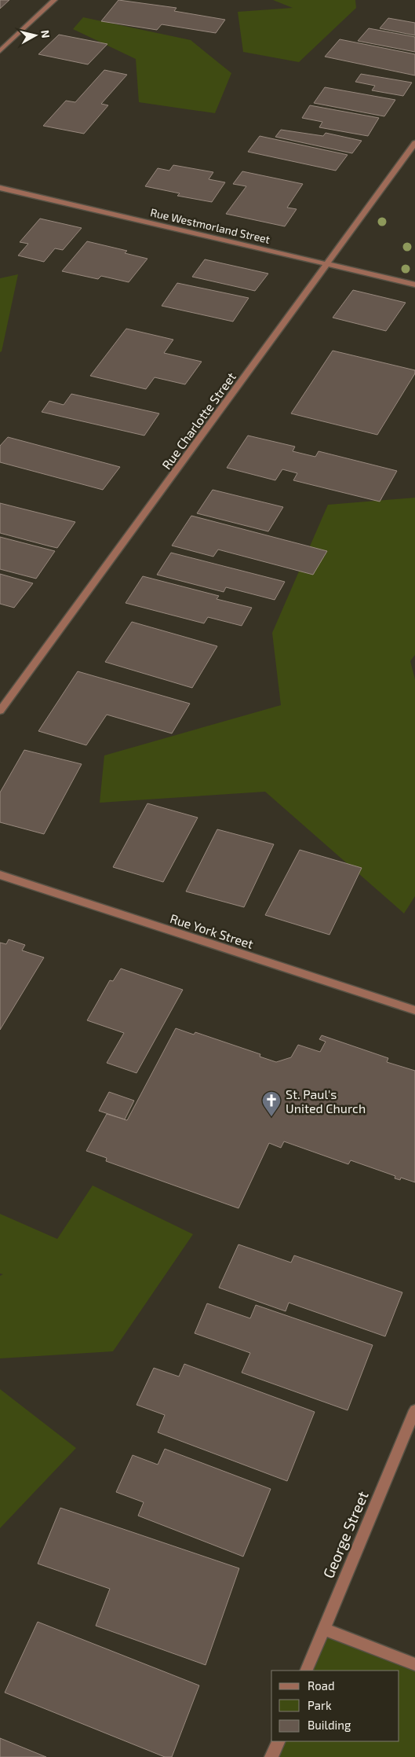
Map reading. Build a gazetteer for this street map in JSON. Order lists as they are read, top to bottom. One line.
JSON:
{"streets":{"street":["Rue Westmorland Street","Rue Charlotte Street","Rue York Street","George Street"]},"crossings":[["Rue Westmorland Street","Rue Charlotte Street"]],"places":{"church":["St. Paul's United Church"]},"legend":["Road","Park","Building"],"north":"right"}
